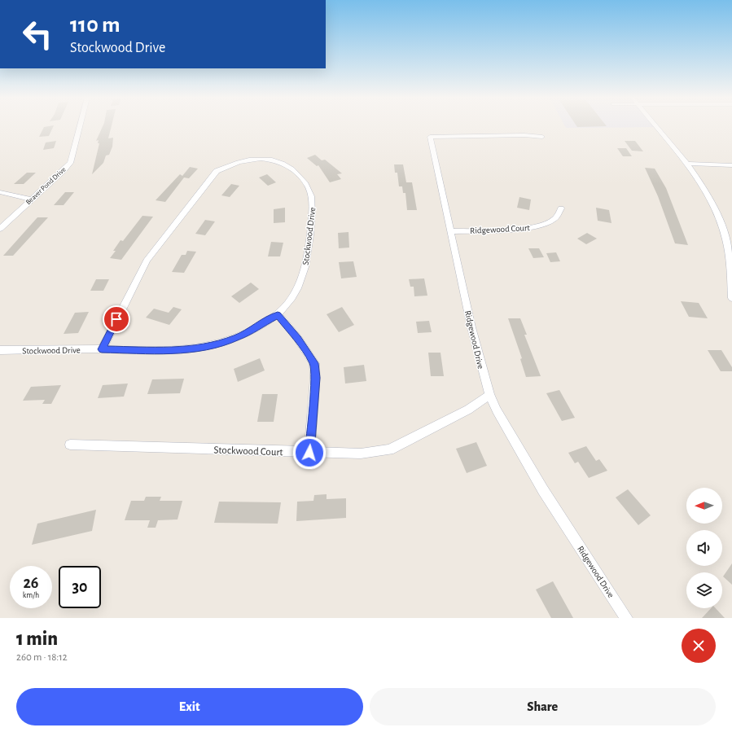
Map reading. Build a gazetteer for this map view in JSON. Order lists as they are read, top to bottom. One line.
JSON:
{"streets":{"street":["Beaver Pond Drive","Ridgewood Court","Stockwood Drive","Ridgewood Drive","Stockwood Court"]},"crossings":[["Ridgewood Court","Ridgewood Drive"],["Ridgewood Drive","Stockwood Court"]],"north":"left","page":{"turn":["110 m","Stockwood Drive"],"speed":"26 km/h","limit":"30","heading":["1 min","260 m · 18:12"],"buttons":["Exit","Share"]}}
